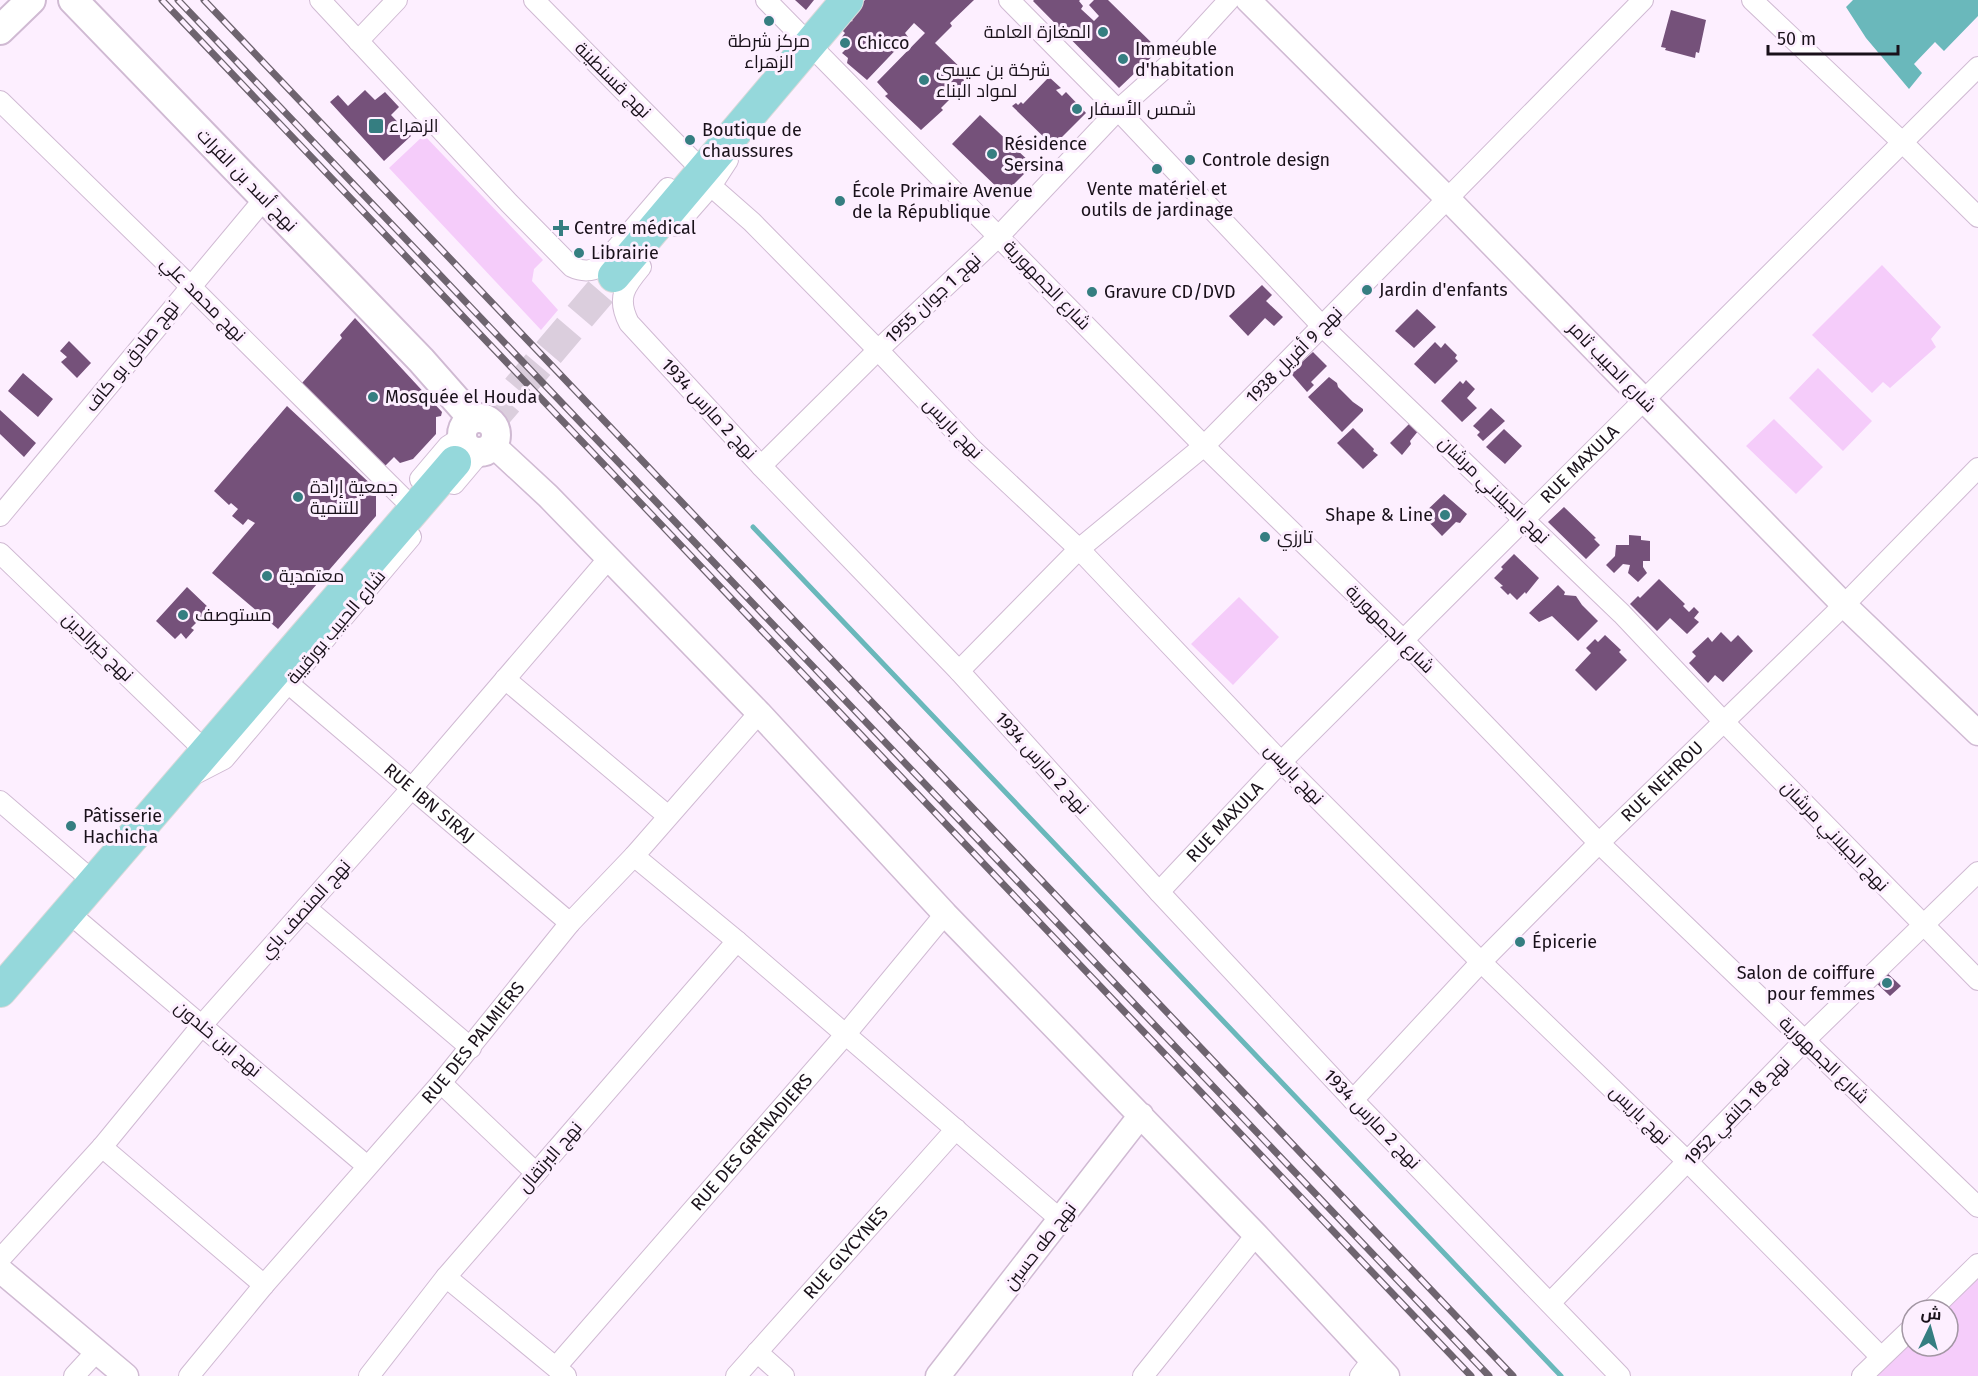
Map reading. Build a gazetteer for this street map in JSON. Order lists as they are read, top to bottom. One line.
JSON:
{"streets":{"main road":["نهج أسد بن الفرات","شارع الحبيب بورقيبة"],"street":["نهج قسنطينة","شارع الجمهورية","نهج 1 جوان 1955","نهج محمد علي","نهج 9 أفريل 1938","نهج صادق بو كاف","شارع الحبيب ثامر","نهج 2 مارس 1934","نهج باريس","RUE MAXULA","نهج الجيلاني مرشان","نهج خيرالدين","RUE NEHROU","RUE IBN SIRAJ","نهج المنصف باي","نهج ابن خلدون","RUE DES PALMIERS","نهج 18 جانفي 1952","RUE DES GRENADIERS","نهج البرتقال","نهج طه حسين","RUE GLYCYNES"]},"crossings":[["نهج أسد بن الفرات","نهج صادق بو كاف"],["نهج أسد بن الفرات","شارع الحبيب بورقيبة"],["شارع الجمهورية","نهج 1 جوان 1955"],["شارع الجمهورية","نهج 9 أفريل 1938"],["شارع الجمهورية","RUE MAXULA"],["شارع الجمهورية","RUE NEHROU"],["شارع الجمهورية","نهج 18 جانفي 1952"],["نهج 1 جوان 1955","نهج 2 مارس 1934"],["نهج 1 جوان 1955","نهج باريس"],["نهج 1 جوان 1955","نهج الجيلاني مرشان"],["نهج محمد علي","نهج صادق بو كاف"],["نهج محمد علي","شارع الحبيب بورقيبة"],["نهج 9 أفريل 1938","شارع الحبيب ثامر"],["نهج 9 أفريل 1938","نهج 2 مارس 1934"],["نهج 9 أفريل 1938","نهج باريس"],["نهج 9 أفريل 1938","نهج الجيلاني مرشان"],["شارع الحبيب ثامر","RUE MAXULA"],["شارع الحبيب ثامر","RUE NEHROU"],["نهج 2 مارس 1934","نهج باريس"],["نهج 2 مارس 1934","RUE MAXULA"],["نهج 2 مارس 1934","RUE NEHROU"],["نهج 2 مارس 1934","نهج 18 جانفي 1952"],["نهج باريس","RUE MAXULA"],["نهج باريس","RUE NEHROU"],["نهج باريس","نهج 18 جانفي 1952"],["RUE MAXULA","نهج الجيلاني مرشان"],["نهج الجيلاني مرشان","RUE NEHROU"],["نهج الجيلاني مرشان","نهج 18 جانفي 1952"],["شارع الحبيب بورقيبة","نهج خيرالدين"],["شارع الحبيب بورقيبة","RUE IBN SIRAJ"],["شارع الحبيب بورقيبة","نهج ابن خلدون"],["RUE IBN SIRAJ","نهج المنصف باي"],["RUE IBN SIRAJ","RUE DES PALMIERS"],["نهج المنصف باي","نهج ابن خلدون"],["نهج ابن خلدون","RUE DES PALMIERS"]],"places":{"other":["مركز شرطة الزهراء","المغازة العامة","Chicco","Immeuble d'habitation","شركة بن عيسى لمواد البناء","شمس الأسفار","Boutique de chaussures","Résidence Sersina","Controle design","Vente matériel et outils de jardinage","École Primaire Avenue de la République","Librairie","Jardin d'enfants","Gravure CD/DVD","Mosquée el Houda","جمعية إرادة للتنمية","Shape & Line","تارزي","معتمدية","مستوصف","Pâtisserie Hachicha","Épicerie","Salon de coiffure pour femmes"],"transit":["الزهراء"],"health":["Centre médical"]},"scale_bar":"50 m","north":"top"}
